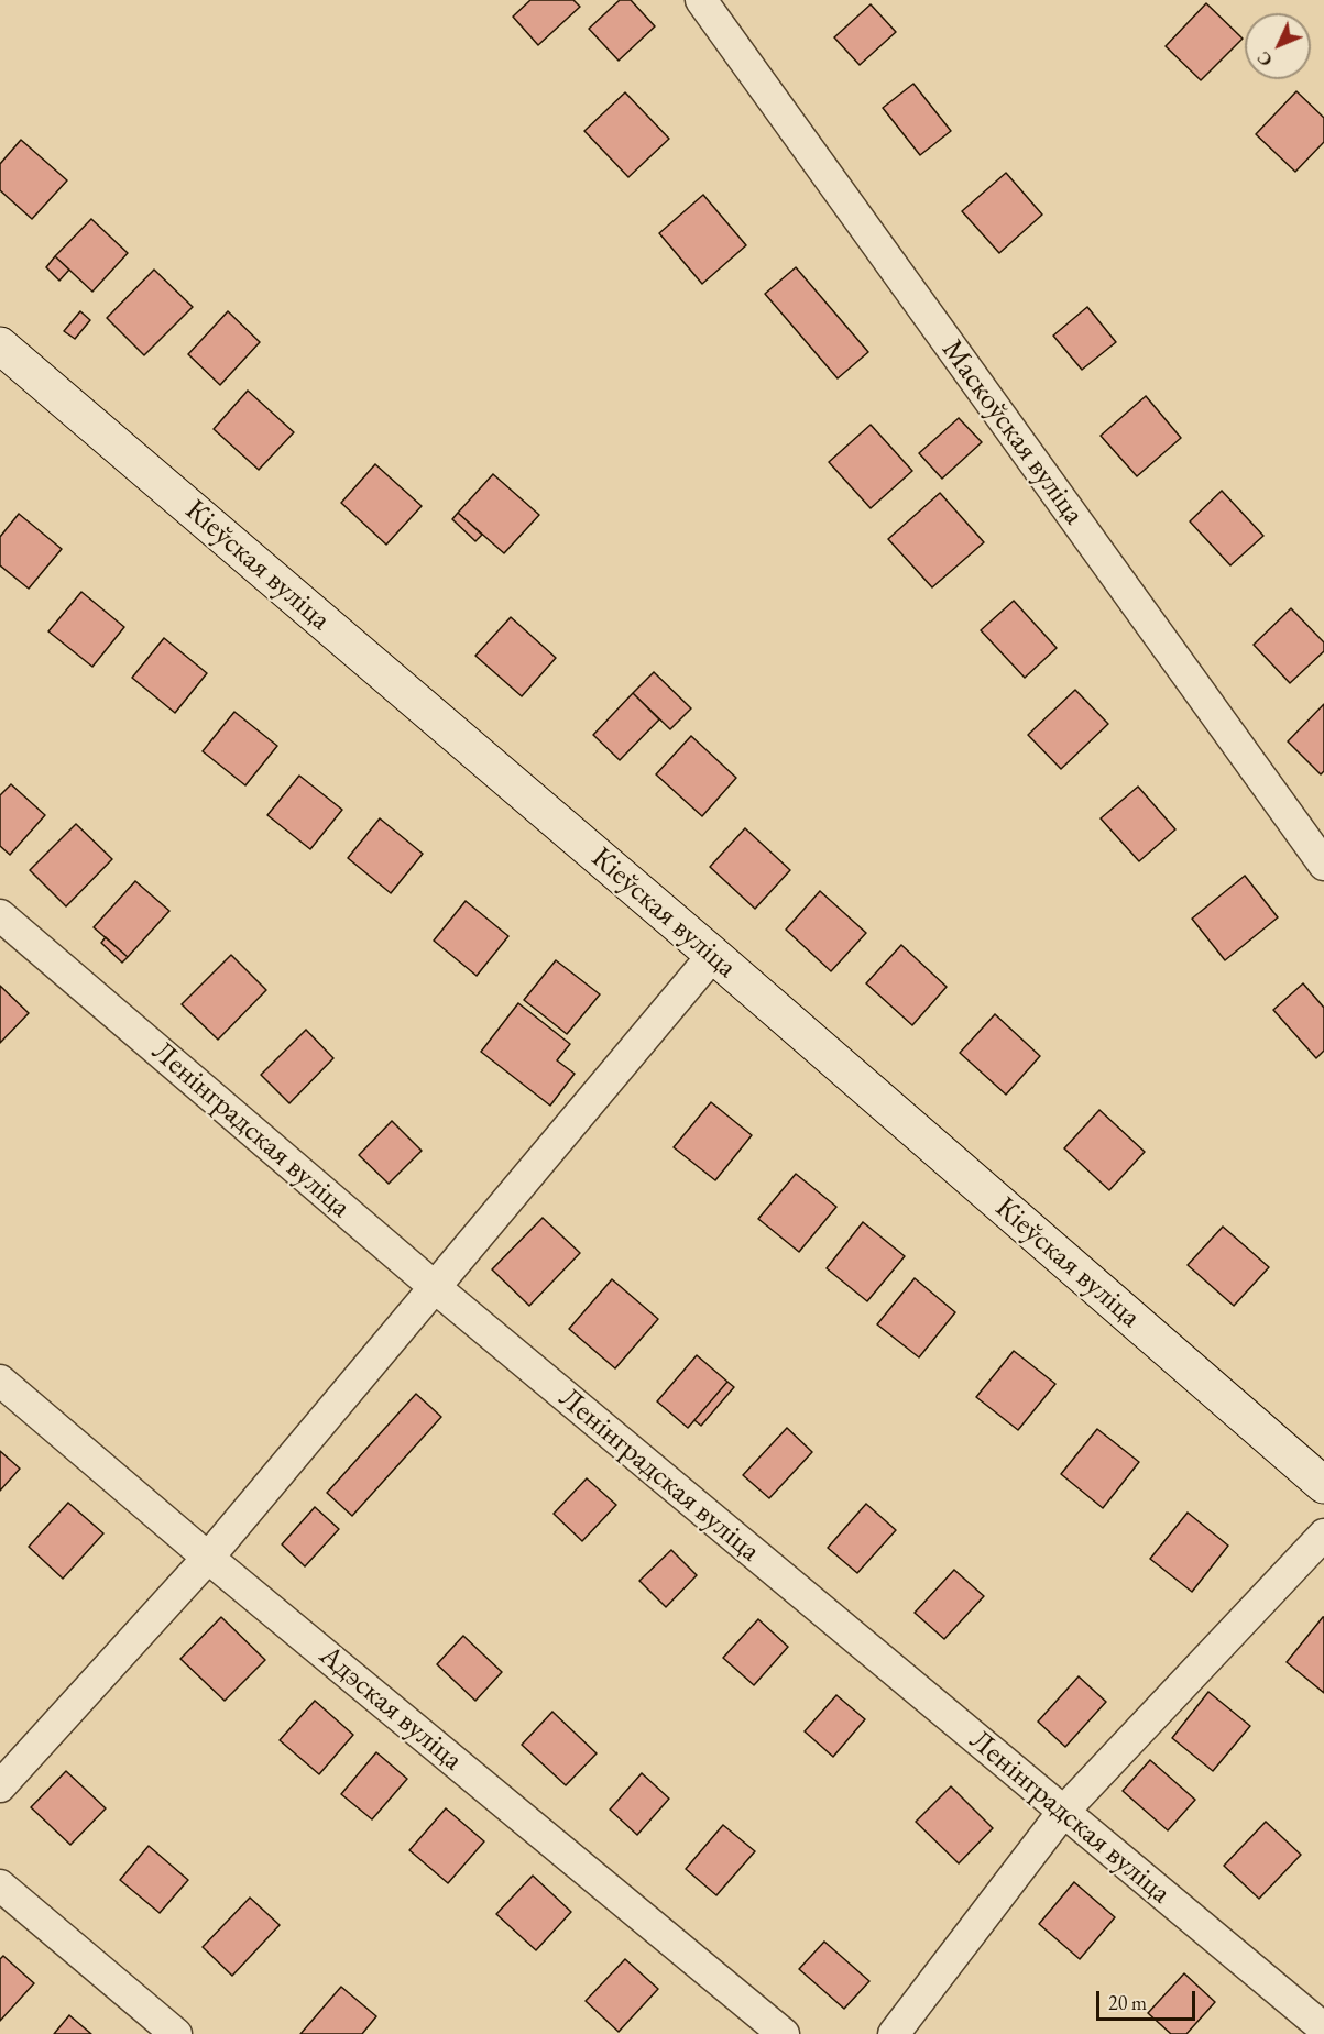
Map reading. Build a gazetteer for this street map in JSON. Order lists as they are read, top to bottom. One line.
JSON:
{"streets":{"street":["Маскоўская вуліца","Кіеўская вуліца","Ленінградская вуліца","Адэская вуліца"]},"scale_bar":"20 m","north":"bottom left"}
